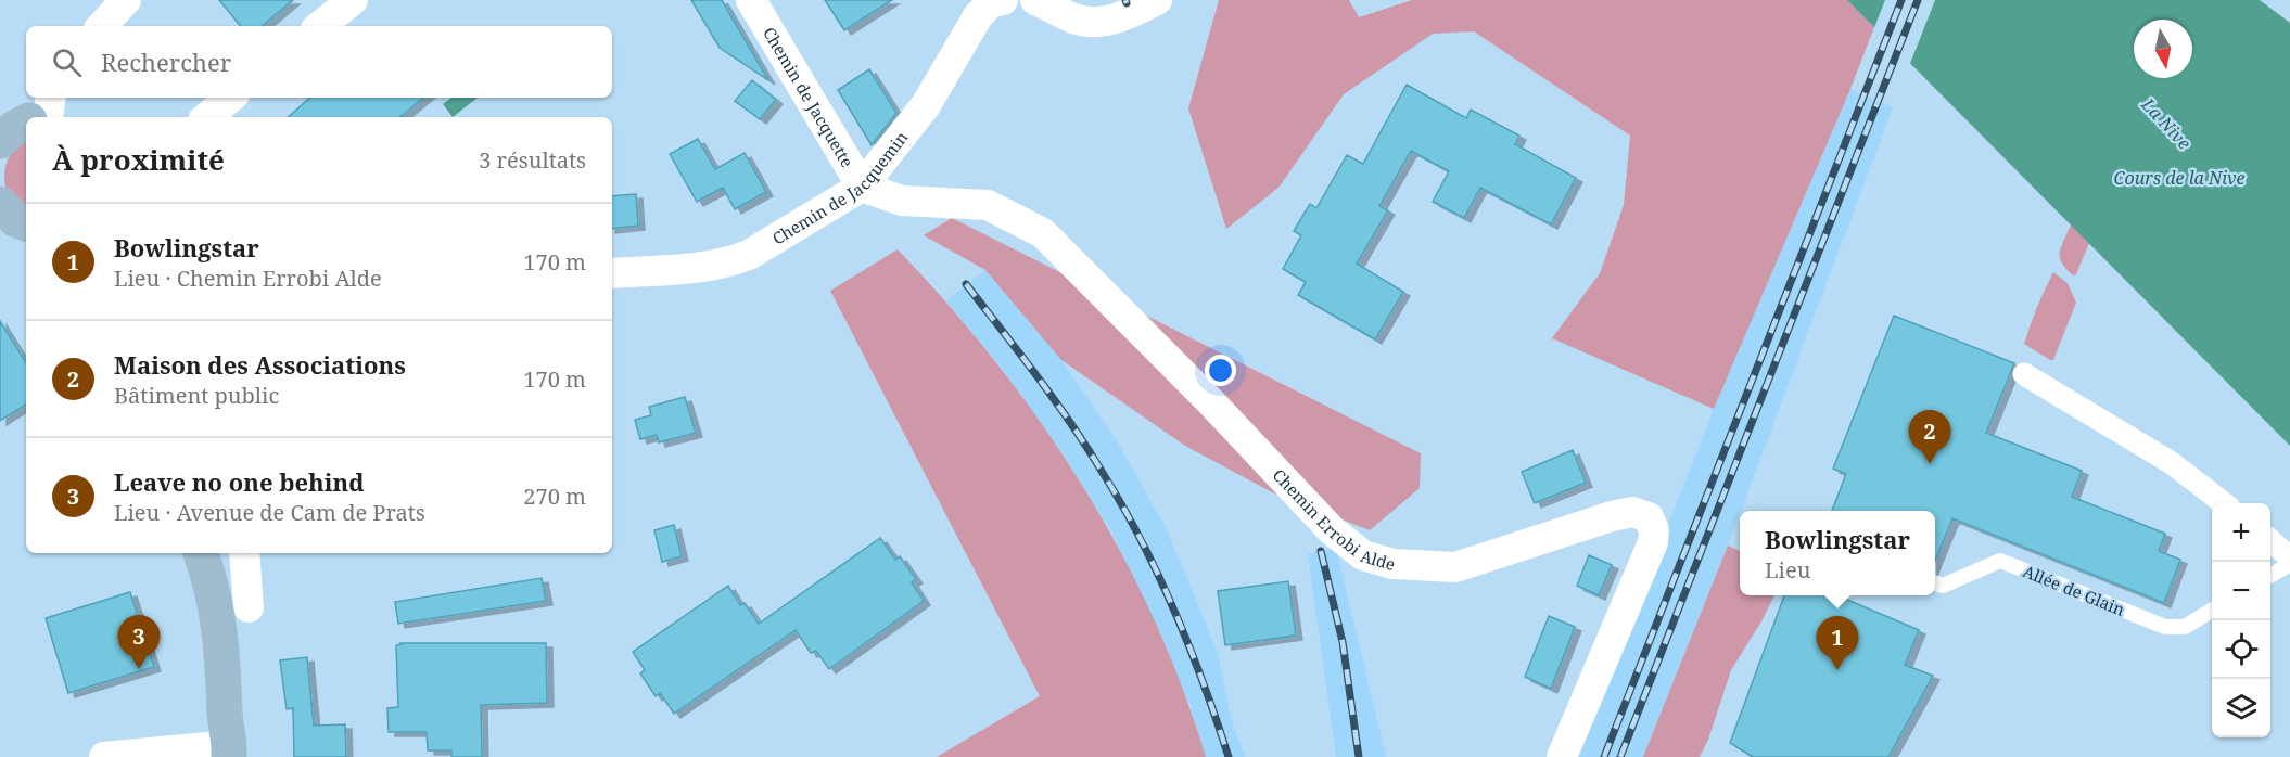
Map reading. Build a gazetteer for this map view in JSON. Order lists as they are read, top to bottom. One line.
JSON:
{"streets":{"street":["Chemin de Jacquette","Chemin de Jacquemin","Chemin Errobi Alde"],"lane":["Allée de Glain"]},"crossings":[["Chemin de Jacquette","Chemin de Jacquemin"],["Chemin de Jacquette","Chemin Errobi Alde"],["Chemin de Jacquemin","Chemin Errobi Alde"]],"water":["La Nive","Cours de la Nive"],"north":"bottom","page":{"search":"Rechercher","heading":["À proximité","3 résultats"],"list":[{"mark":"1","name":"Bowlingstar","note":"Lieu · Chemin Errobi Alde","value":"170 m"},{"mark":"2","name":"Maison des Associations","note":"Bâtiment public","value":"170 m"},{"mark":"3","name":"Leave no one behind","note":"Lieu · Avenue de Cam de Prats","value":"270 m"}],"pins":["2","3","1"],"map_buttons":["+","−"],"popup":["Bowlingstar","Lieu"]}}
